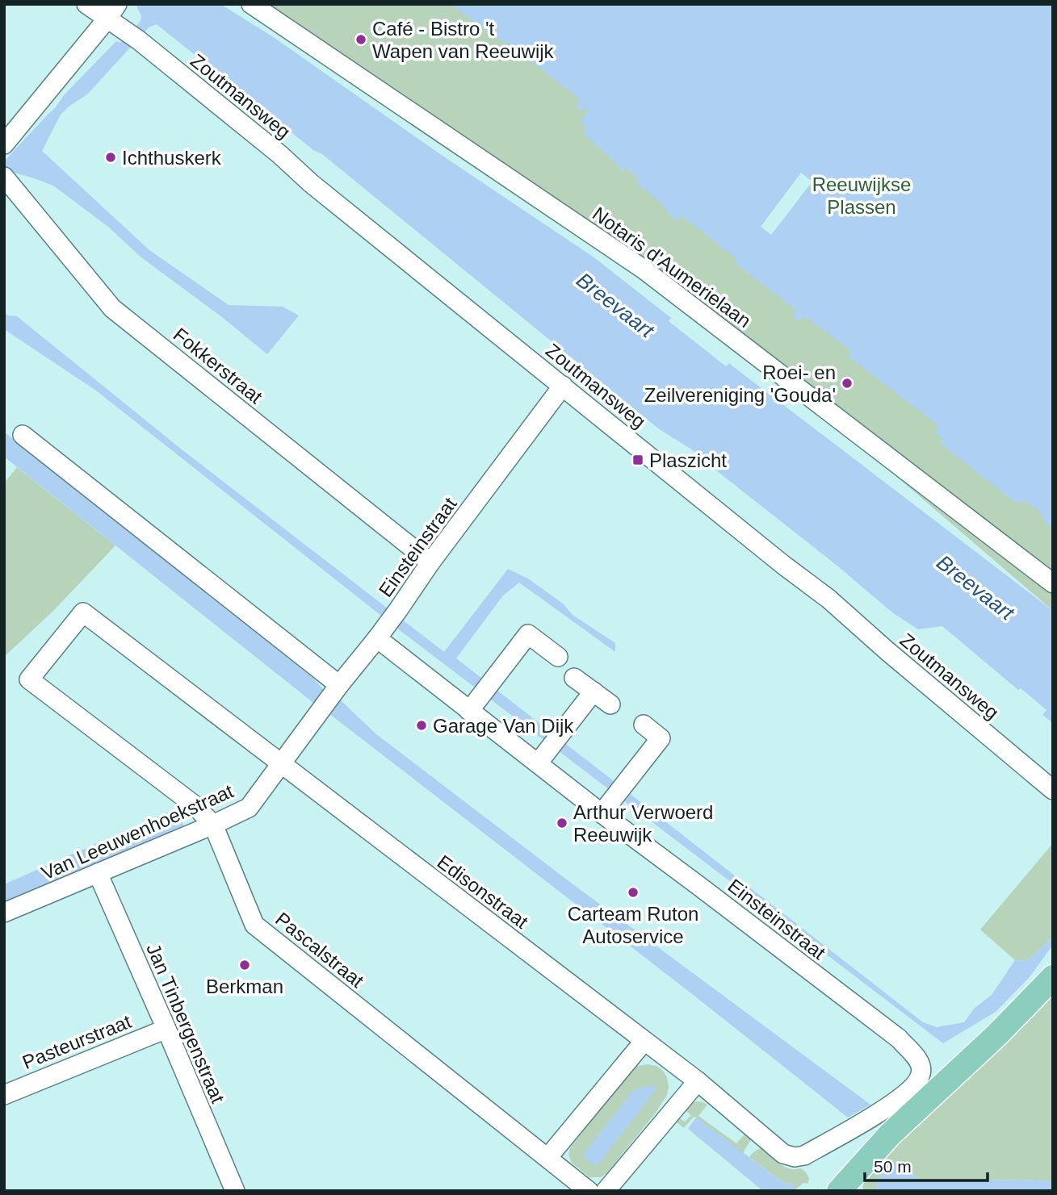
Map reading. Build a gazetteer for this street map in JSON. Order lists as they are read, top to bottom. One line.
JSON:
{"streets":{"street":["Zoutmansweg","Notaris d'Aumerielaan","Fokkerstraat","Einsteinstraat","Van Leeuwenhoekstraat","Edisonstraat","Pascalstraat","Jan Tinbergenstraat","Pasteurstraat"]},"crossings":[["Zoutmansweg","Einsteinstraat"],["Fokkerstraat","Einsteinstraat"],["Einsteinstraat","Van Leeuwenhoekstraat"],["Einsteinstraat","Edisonstraat"],["Van Leeuwenhoekstraat","Edisonstraat"],["Van Leeuwenhoekstraat","Pascalstraat"],["Van Leeuwenhoekstraat","Jan Tinbergenstraat"],["Edisonstraat","Pascalstraat"],["Jan Tinbergenstraat","Pasteurstraat"]],"water":["Breevaart"],"parks":["Reeuwijkse Plassen"],"places":{"other":["Café - Bistro 't Wapen van Reeuwijk","Ichthuskerk","Roei- en Zeilvereniging 'Gouda'","Garage Van Dijk","Arthur Verwoerd Reeuwijk","Carteam Ruton Autoservice","Berkman"],"transit":["Plaszicht"]},"scale_bar":"50 m"}
